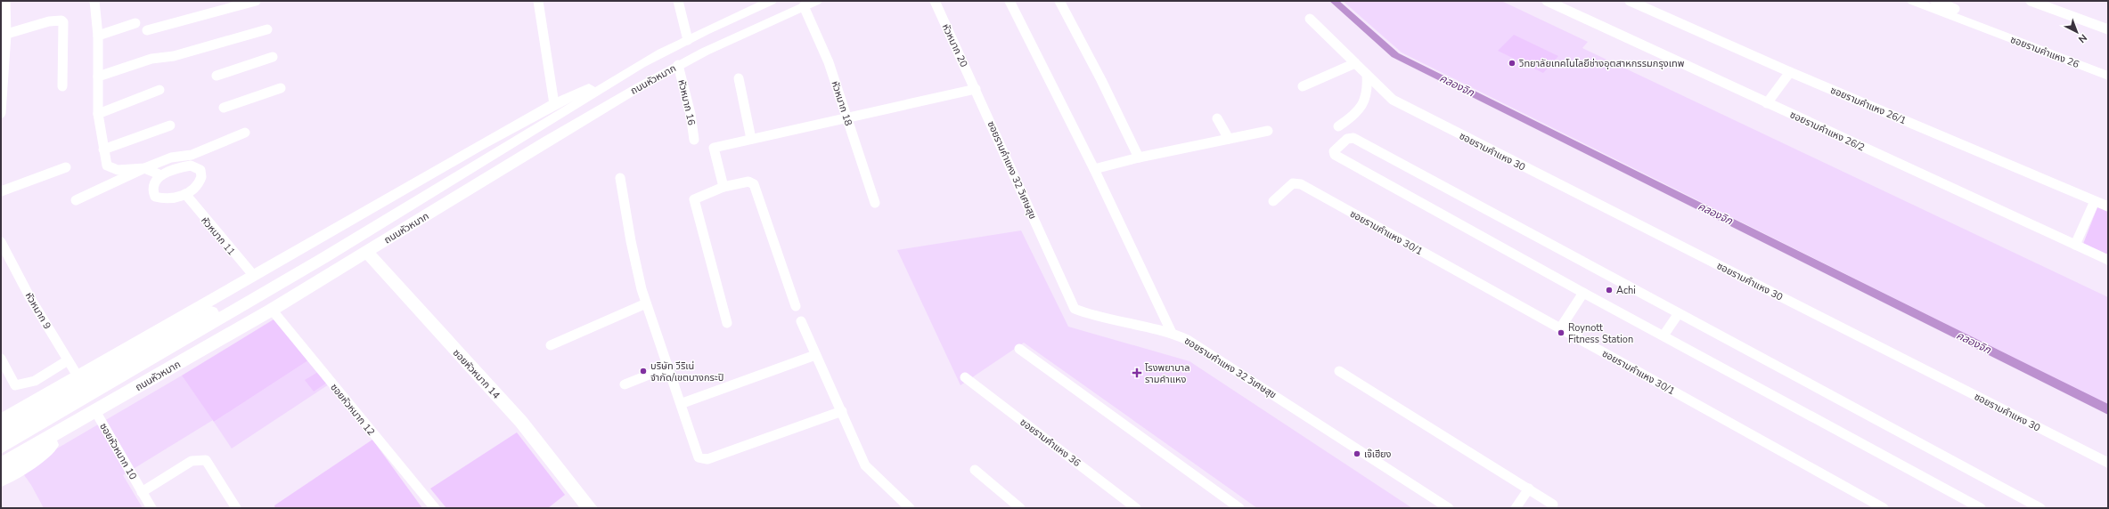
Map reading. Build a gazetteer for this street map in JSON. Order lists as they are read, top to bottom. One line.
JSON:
{"streets":{"main road":["ซอยรามคำแหง 26","ถนนหัวหมาก","ซอยหัวหมาก 14"],"street":["หัวหมาก 20","หัวหมาก 16","หัวหมาก 18","ซอยรามคำแหง 26/1","ซอยรามคำแหง 26/2","ซอยรามคำแหง 30","ซอยรามคำแหง 32 วิเศษสุข","ซอยรามคำแหง 30/1","หัวหมาก 11","หัวหมาก 9","ซอยหัวหมาก 12","ซอยรามคำแหง 36","ซอยหัวหมาก 10"]},"crossings":[["หัวหมาก 20","ซอยรามคำแหง 32 วิเศษสุข"],["ถนนหัวหมาก","หัวหมาก 16"],["ถนนหัวหมาก","หัวหมาก 18"],["ถนนหัวหมาก","ซอยหัวหมาก 14"],["ถนนหัวหมาก","ซอยหัวหมาก 12"],["ถนนหัวหมาก","ซอยหัวหมาก 10"]],"water":["คลองจิก"],"places":{"other":["วิทยาลัยเทคโนโลยีช่างอุตสาหกรรมกรุงเทพ","Achi","Roynott Fitness Station","บริษัท วีริเน่ จำกัด/เขตบางกระปิ","เจ๊เฮียง"],"health":["โรงพยาบาล รามคำแหง"]},"north":"bottom right"}
